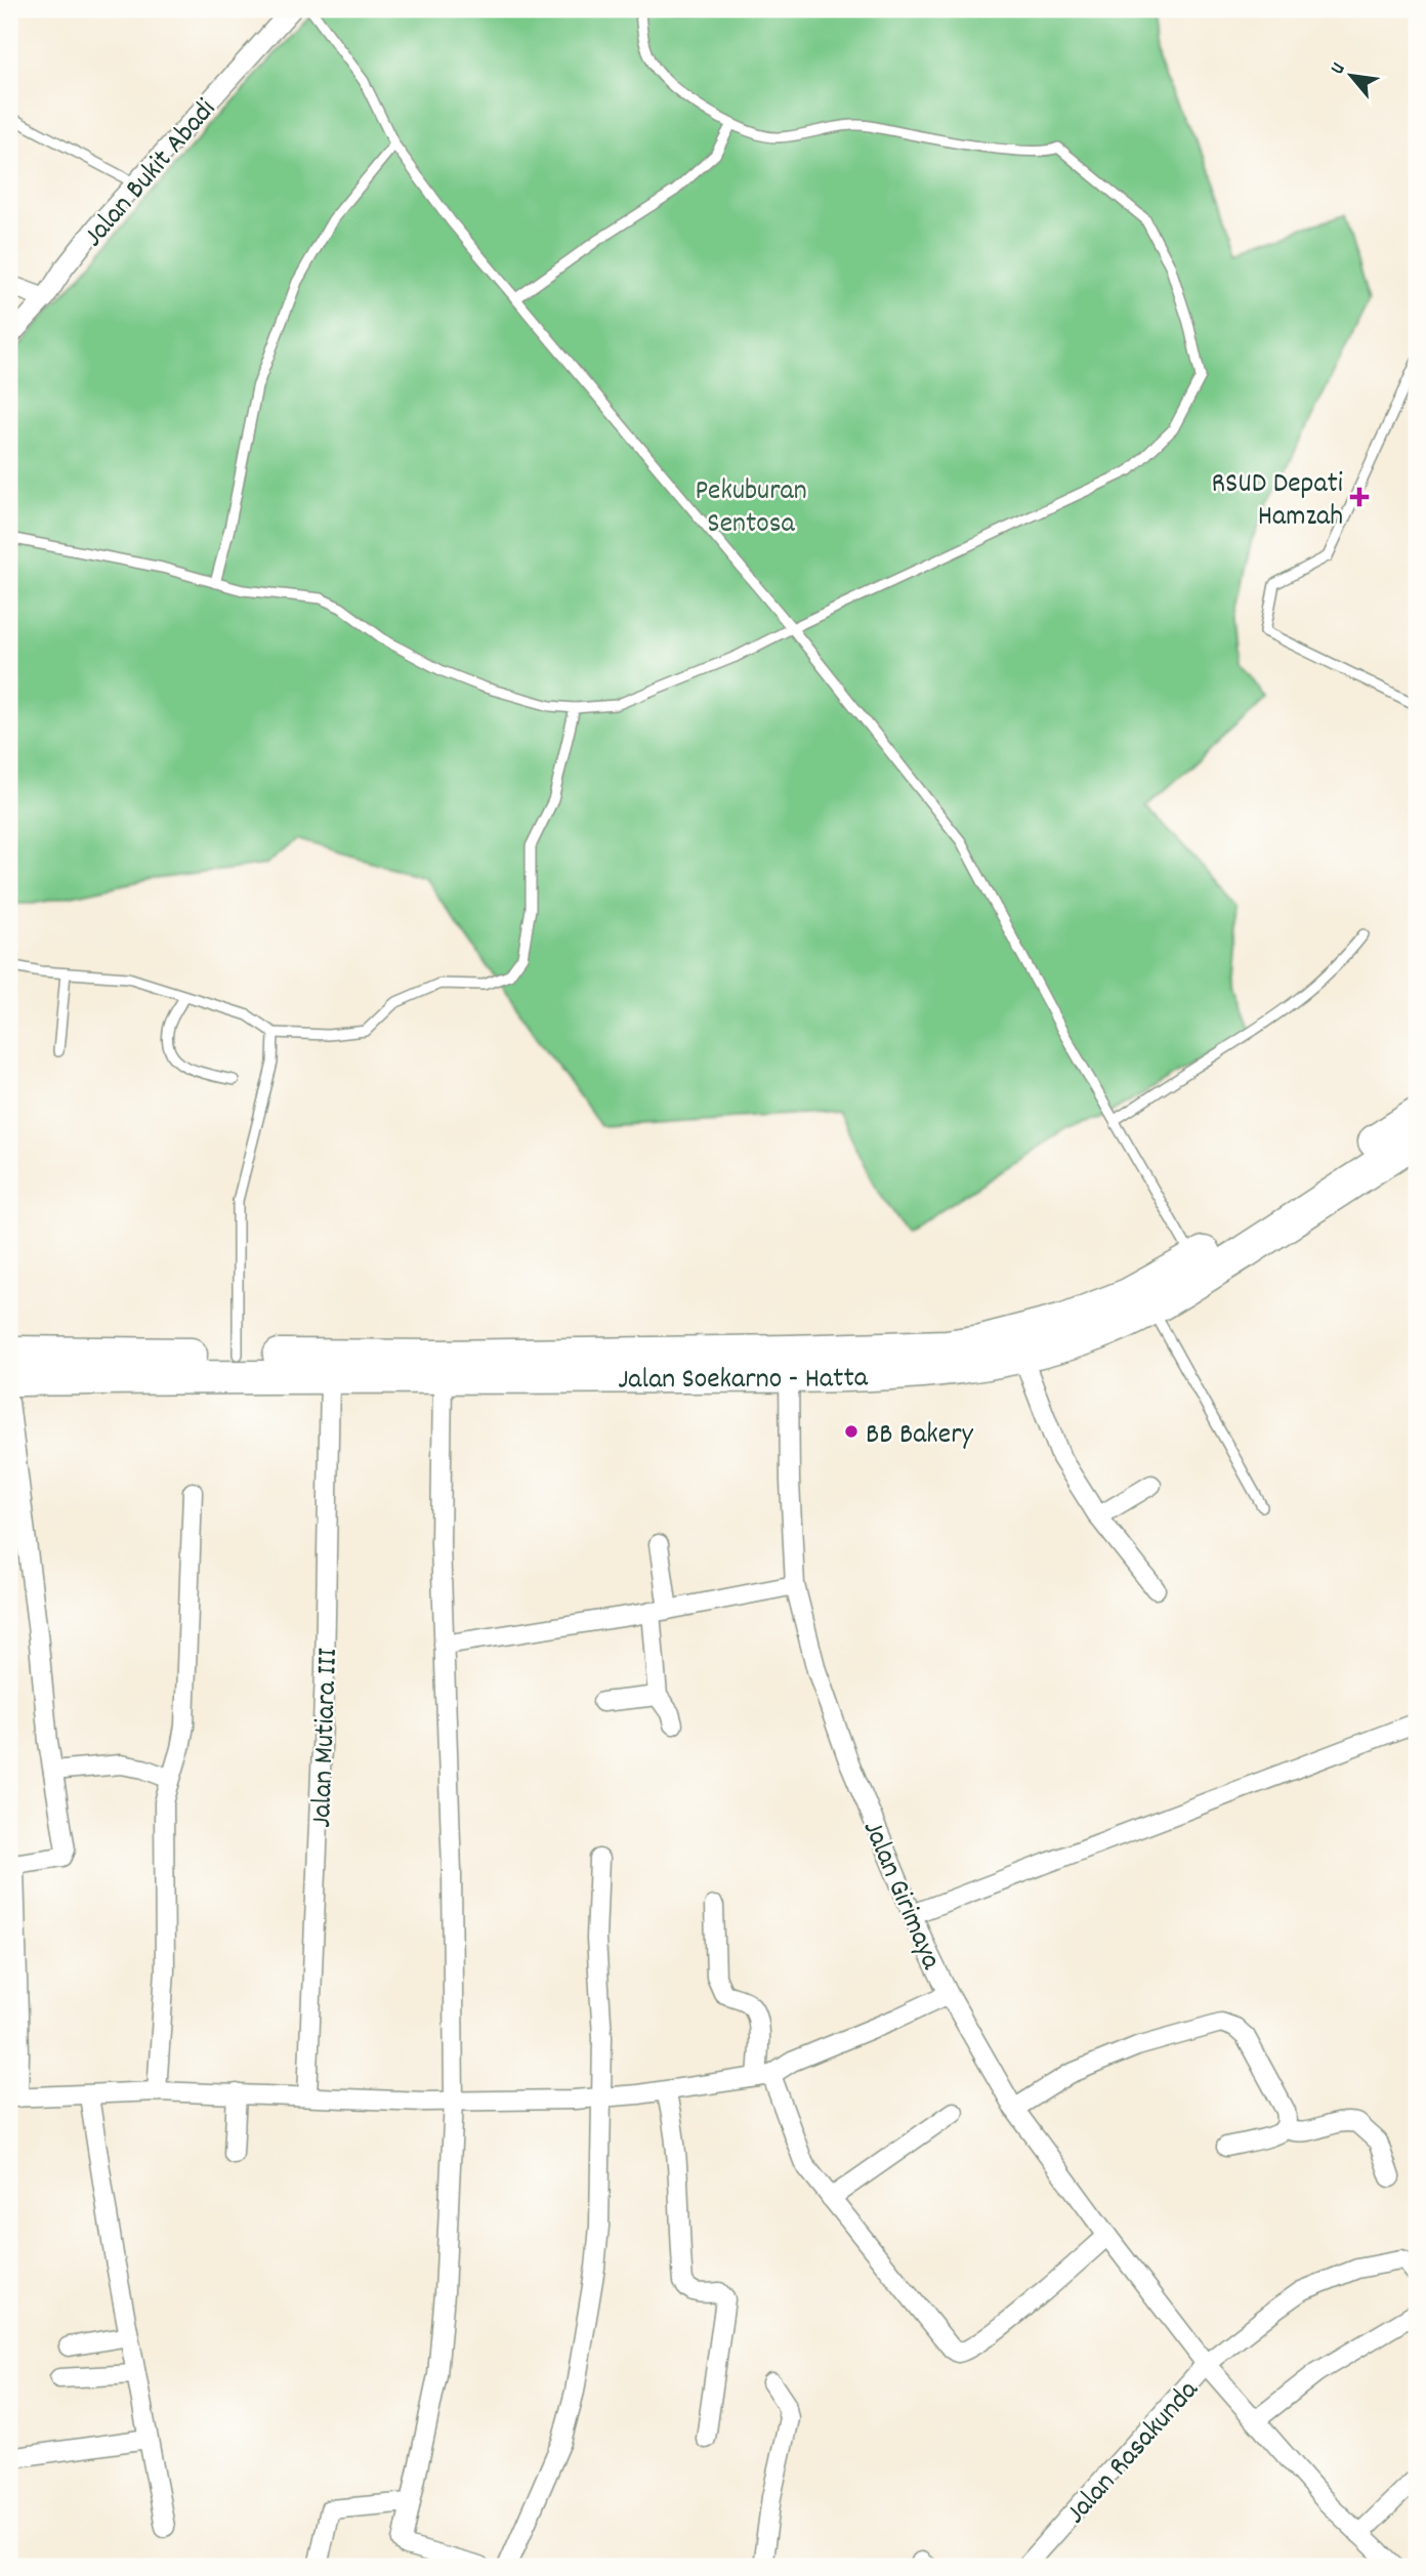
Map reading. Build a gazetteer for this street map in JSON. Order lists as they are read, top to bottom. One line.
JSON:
{"streets":{"highway":["Jalan Soekarno - Hatta"],"street":["Jalan Bukit Abadi","Jalan Mutiara III","Jalan Girimaya","Jalan Rasakunda"]},"crossings":[["Jalan Soekarno - Hatta","Jalan Mutiara III"],["Jalan Soekarno - Hatta","Jalan Girimaya"],["Jalan Girimaya","Jalan Rasakunda"]],"parks":["Pekuburan Sentosa"],"places":{"health":["RSUD Depati Hamzah"],"other":["BB Bakery"]},"north":"top left"}
